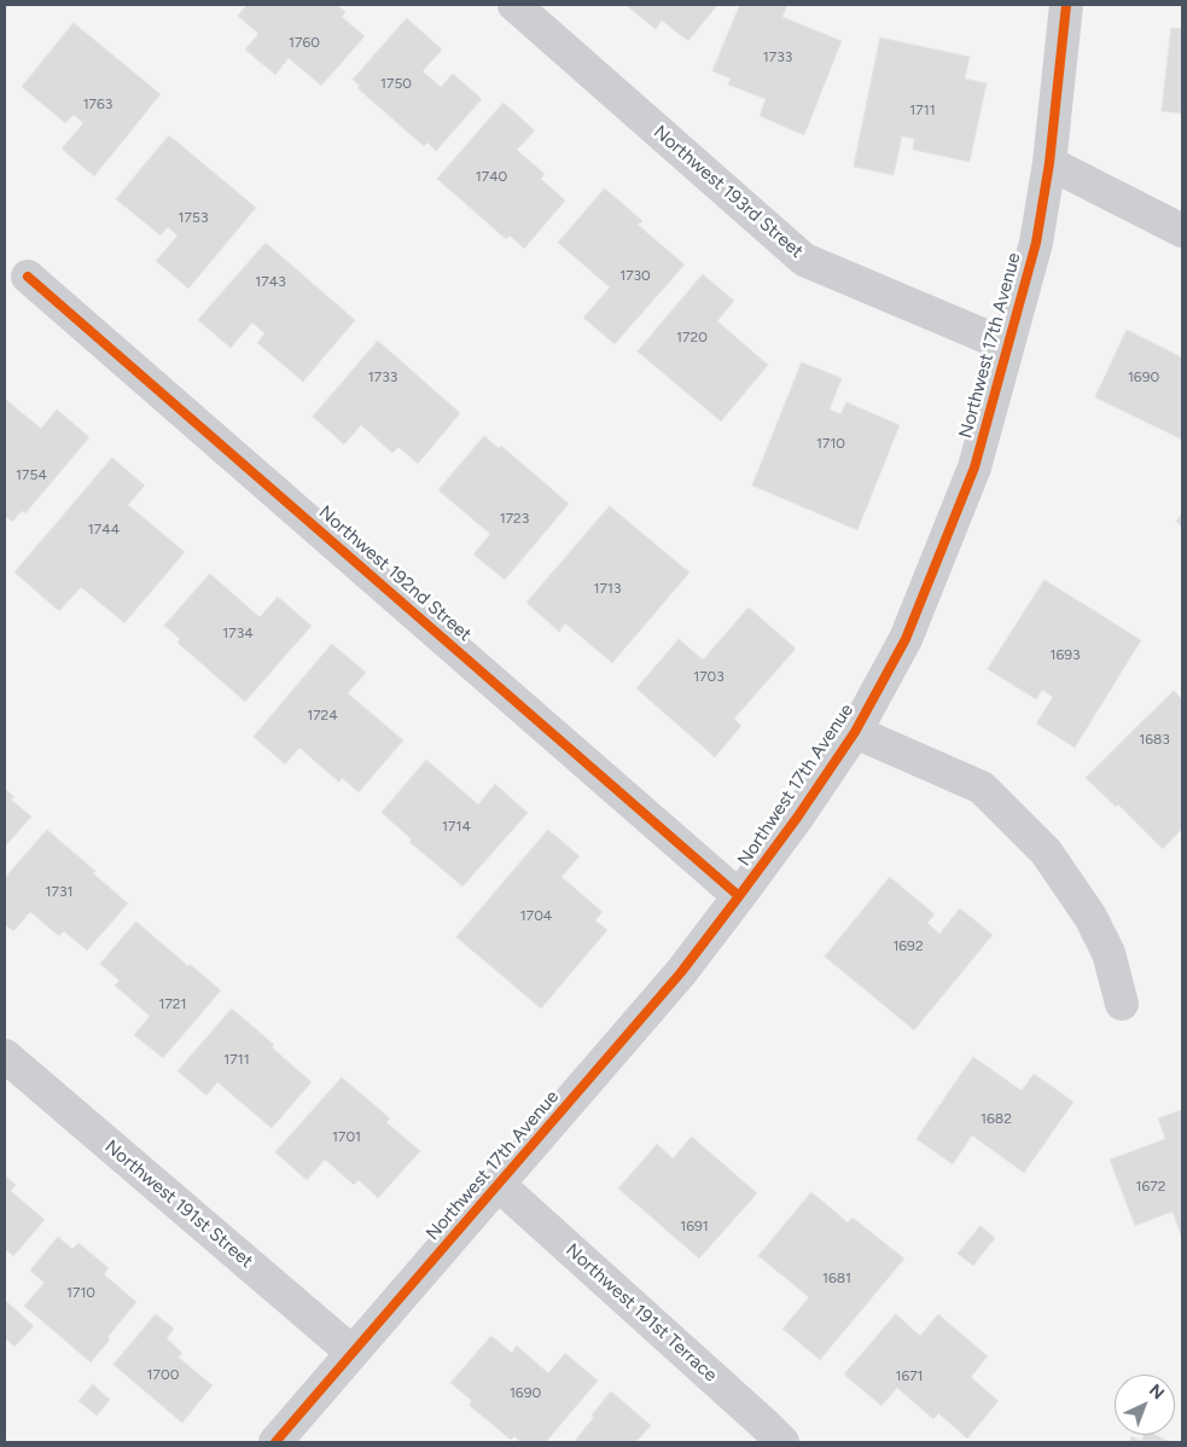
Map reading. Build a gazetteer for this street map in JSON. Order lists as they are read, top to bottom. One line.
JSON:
{"streets":{"street":["Northwest 193rd Street","Northwest 17th Avenue","Northwest 192nd Street","Northwest 191st Street","Northwest 191st Terrace"]},"crossings":[["Northwest 193rd Street","Northwest 17th Avenue"],["Northwest 17th Avenue","Northwest 192nd Street"],["Northwest 17th Avenue","Northwest 191st Street"],["Northwest 17th Avenue","Northwest 191st Terrace"]],"house_numbers":["1760","1733","1750","1763","1711","1740","1753","1730","1743","1720","1733","1690","1710","1754","1723","1744","1713","1734","1693","1703","1724","1683","1714","1731","1704","1692","1721","1711","1682","1701","1672","1691","1681","1710","1700","1671","1690"],"north":"top right"}
